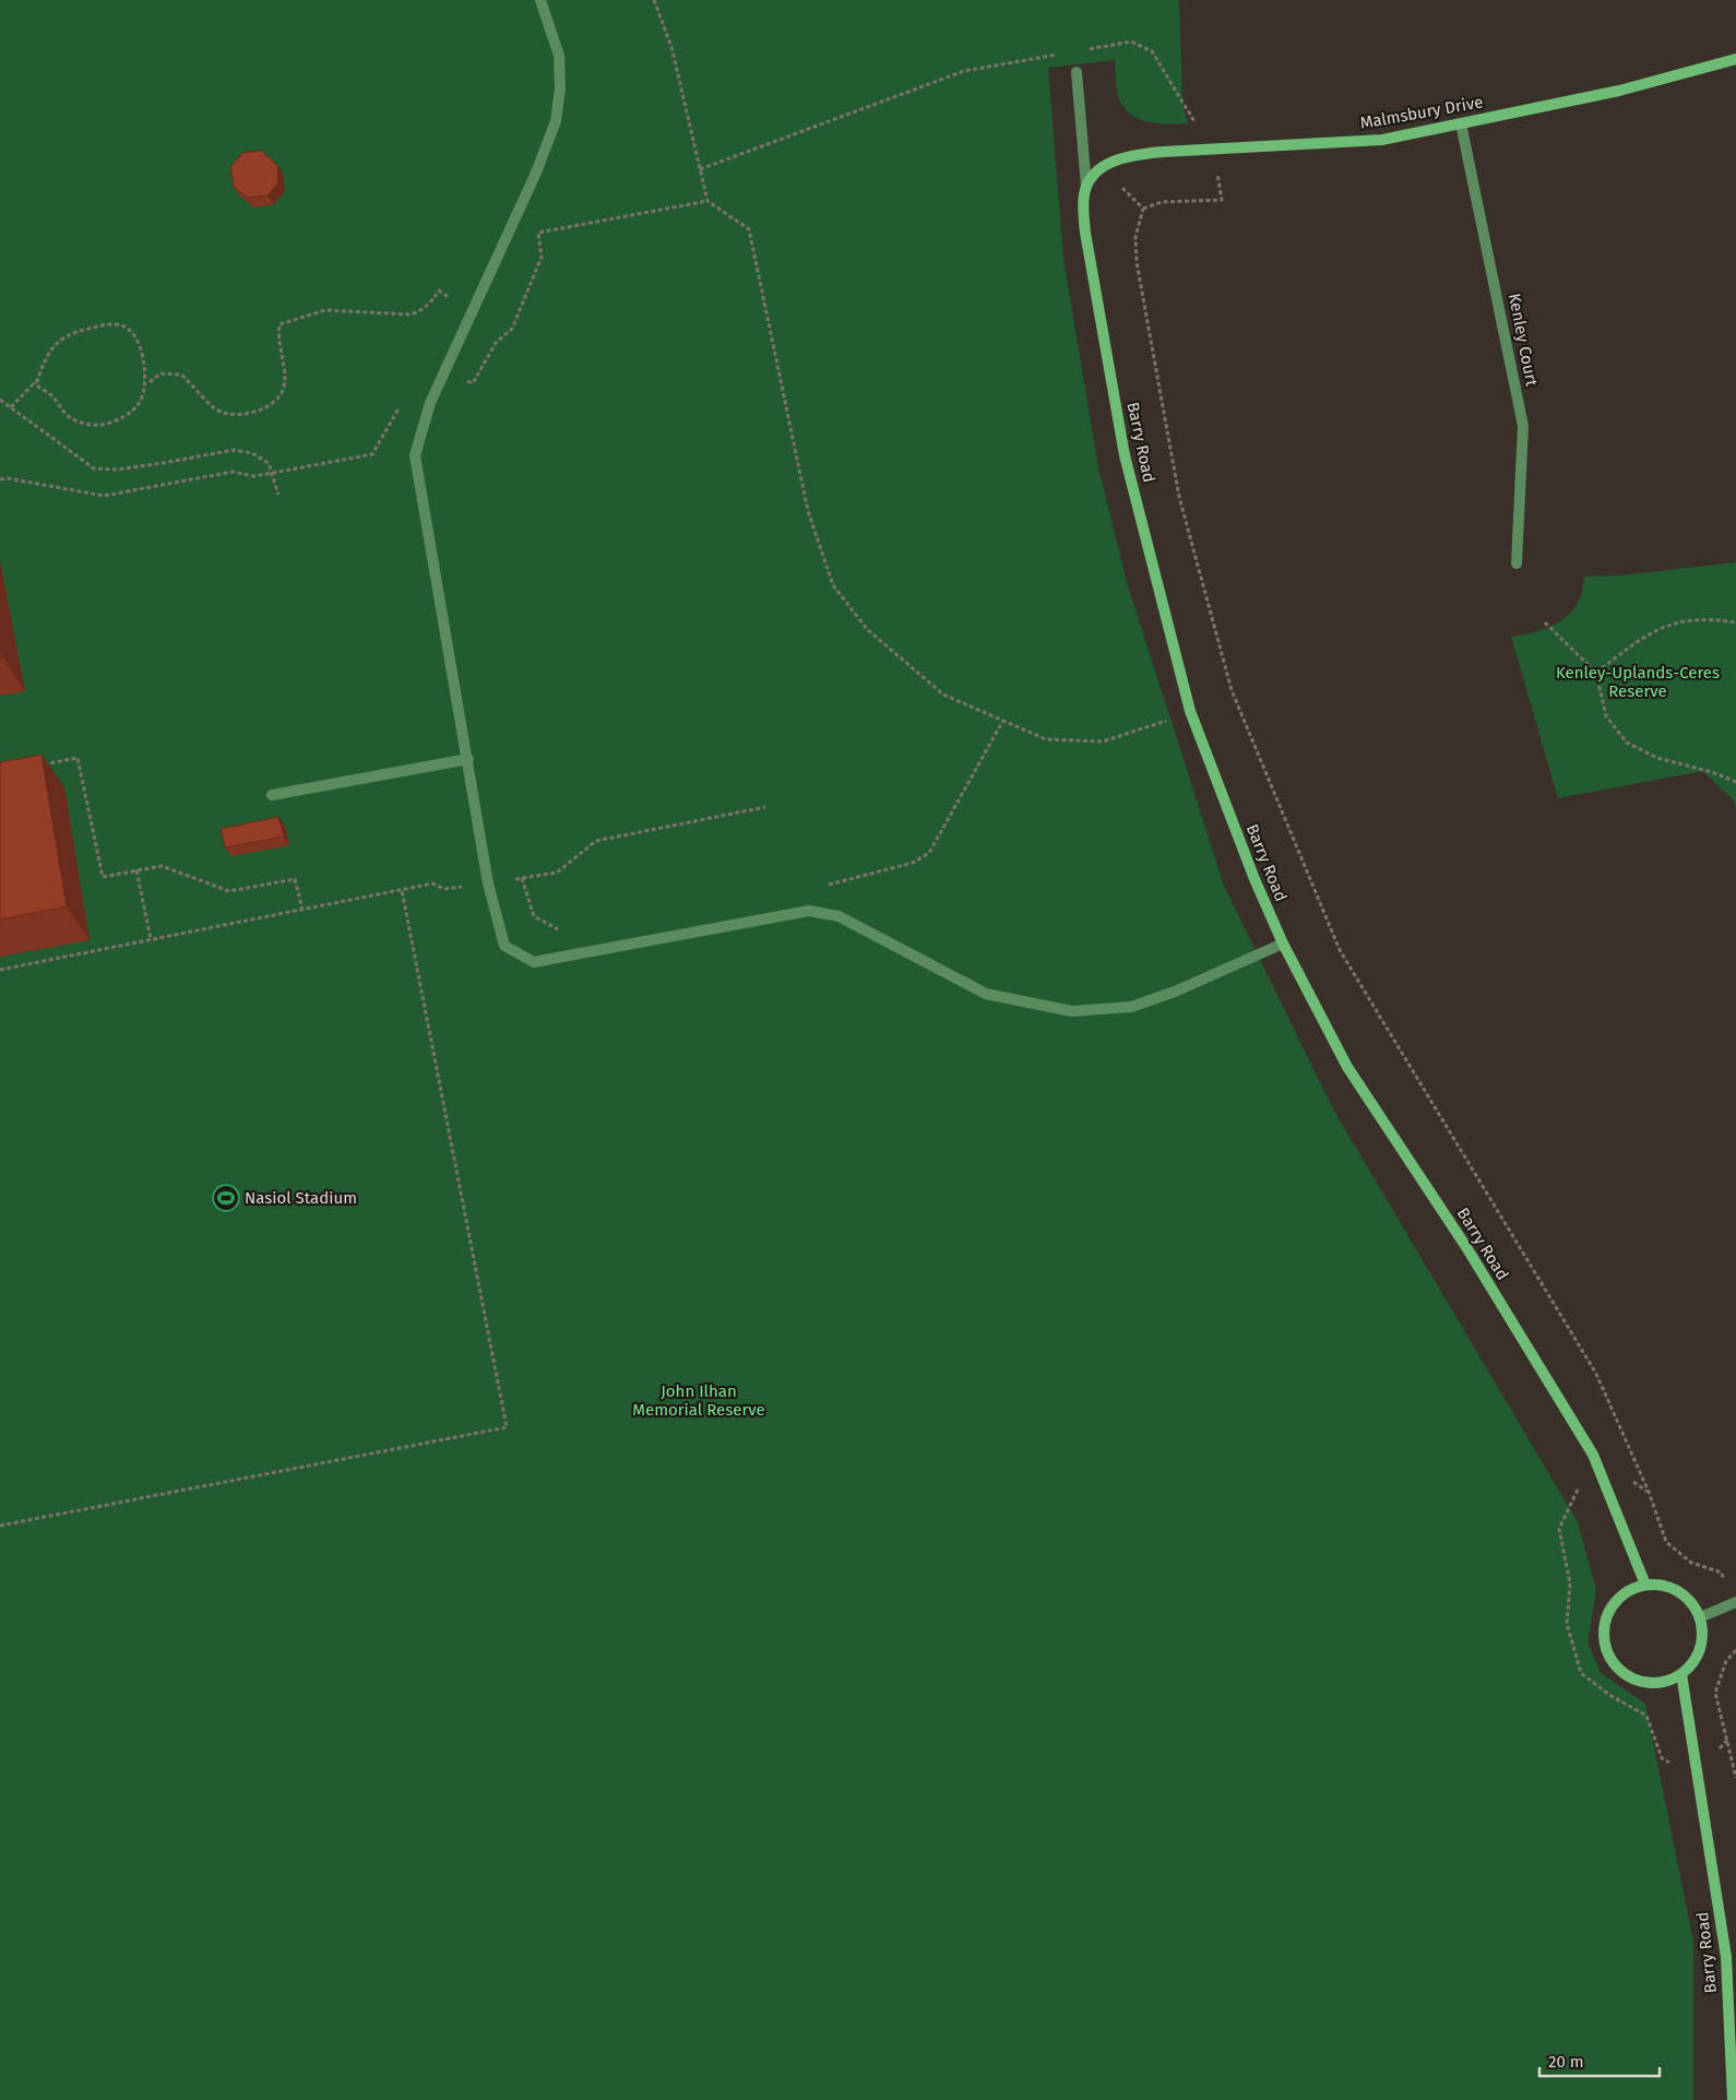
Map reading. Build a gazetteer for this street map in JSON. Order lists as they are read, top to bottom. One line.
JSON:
{"streets":{"street":["Malmsbury Drive","Kenley Court","Barry Road"]},"crossings":[["Malmsbury Drive","Kenley Court"],["Malmsbury Drive","Barry Road"]],"parks":["Kenley-Uplands-Ceres Reserve","John Ilhan Memorial Reserve"],"places":{"sports":["Nasiol Stadium"]},"scale_bar":"20 m"}
